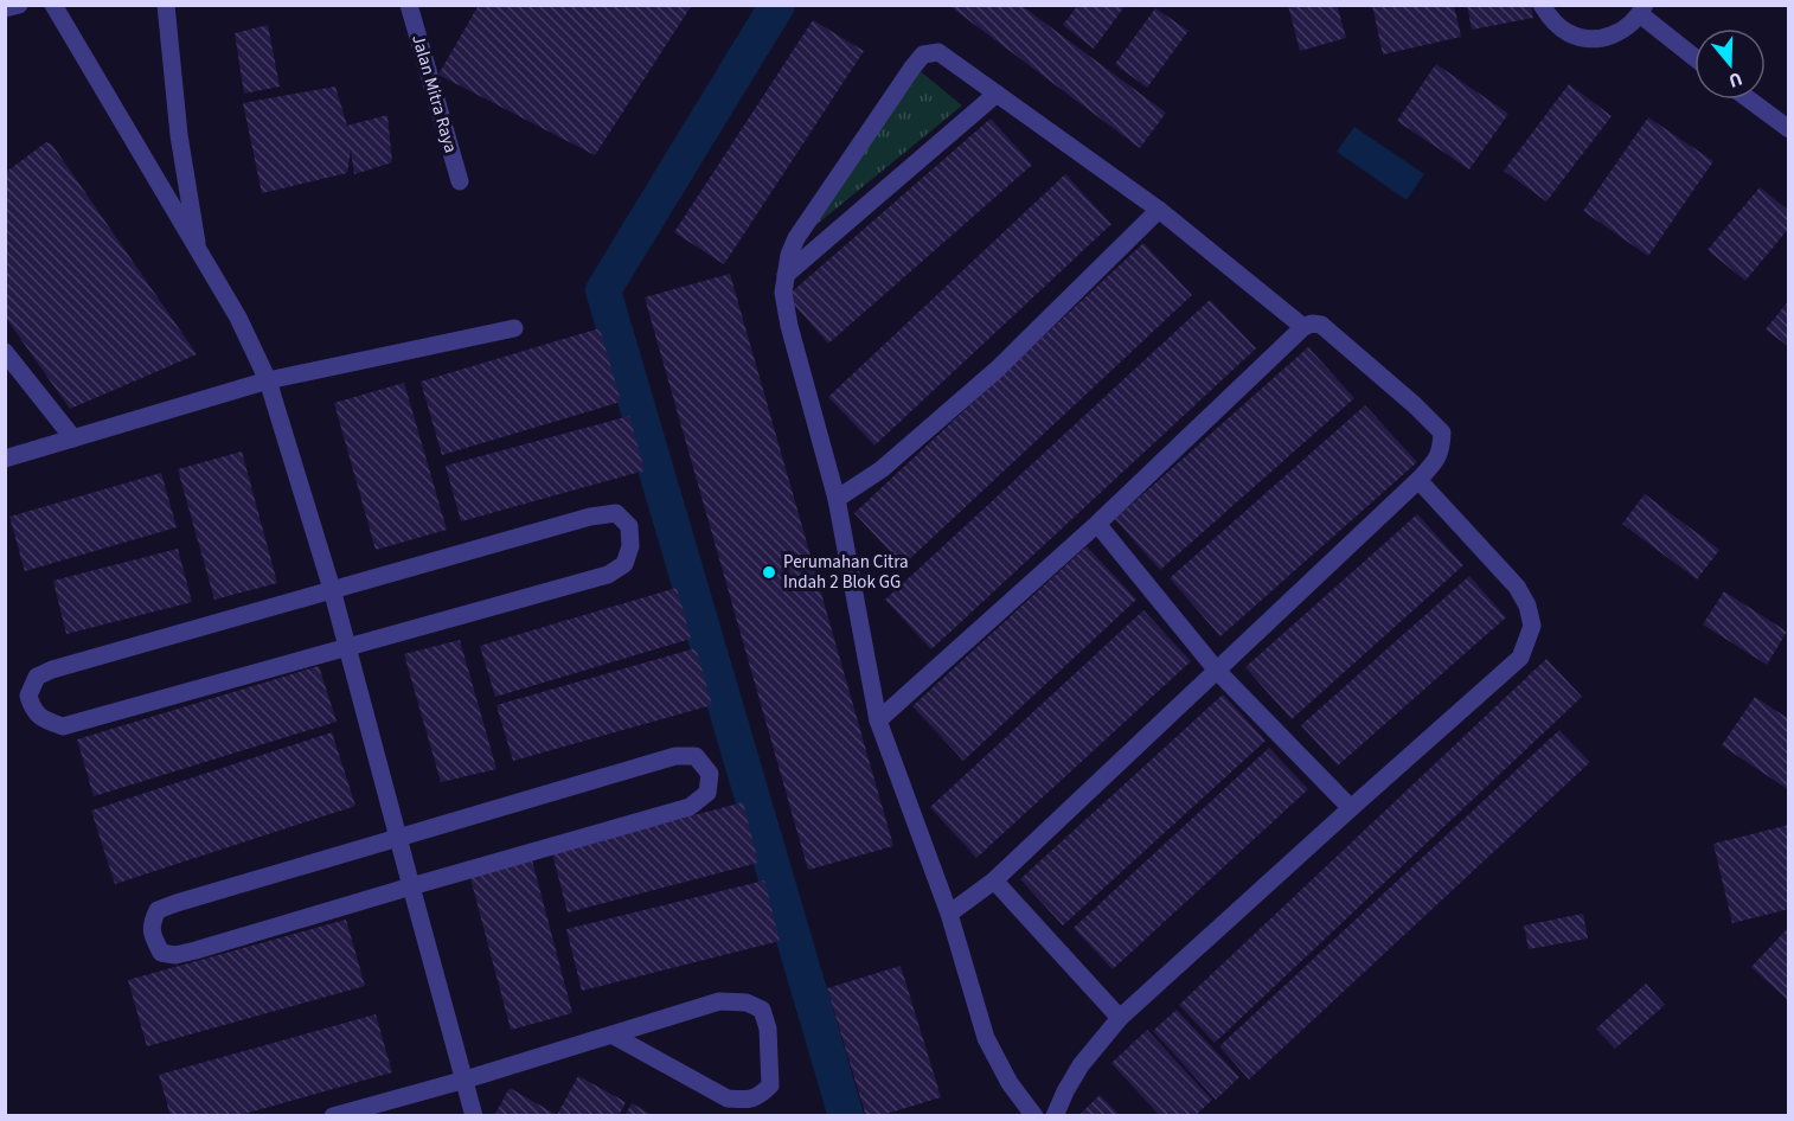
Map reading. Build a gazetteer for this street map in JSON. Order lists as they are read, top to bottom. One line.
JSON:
{"streets":{"street":["Jalan Mitra Raya"]},"places":["Perumahan Citra Indah 2 Blok GG"],"north":"bottom"}
